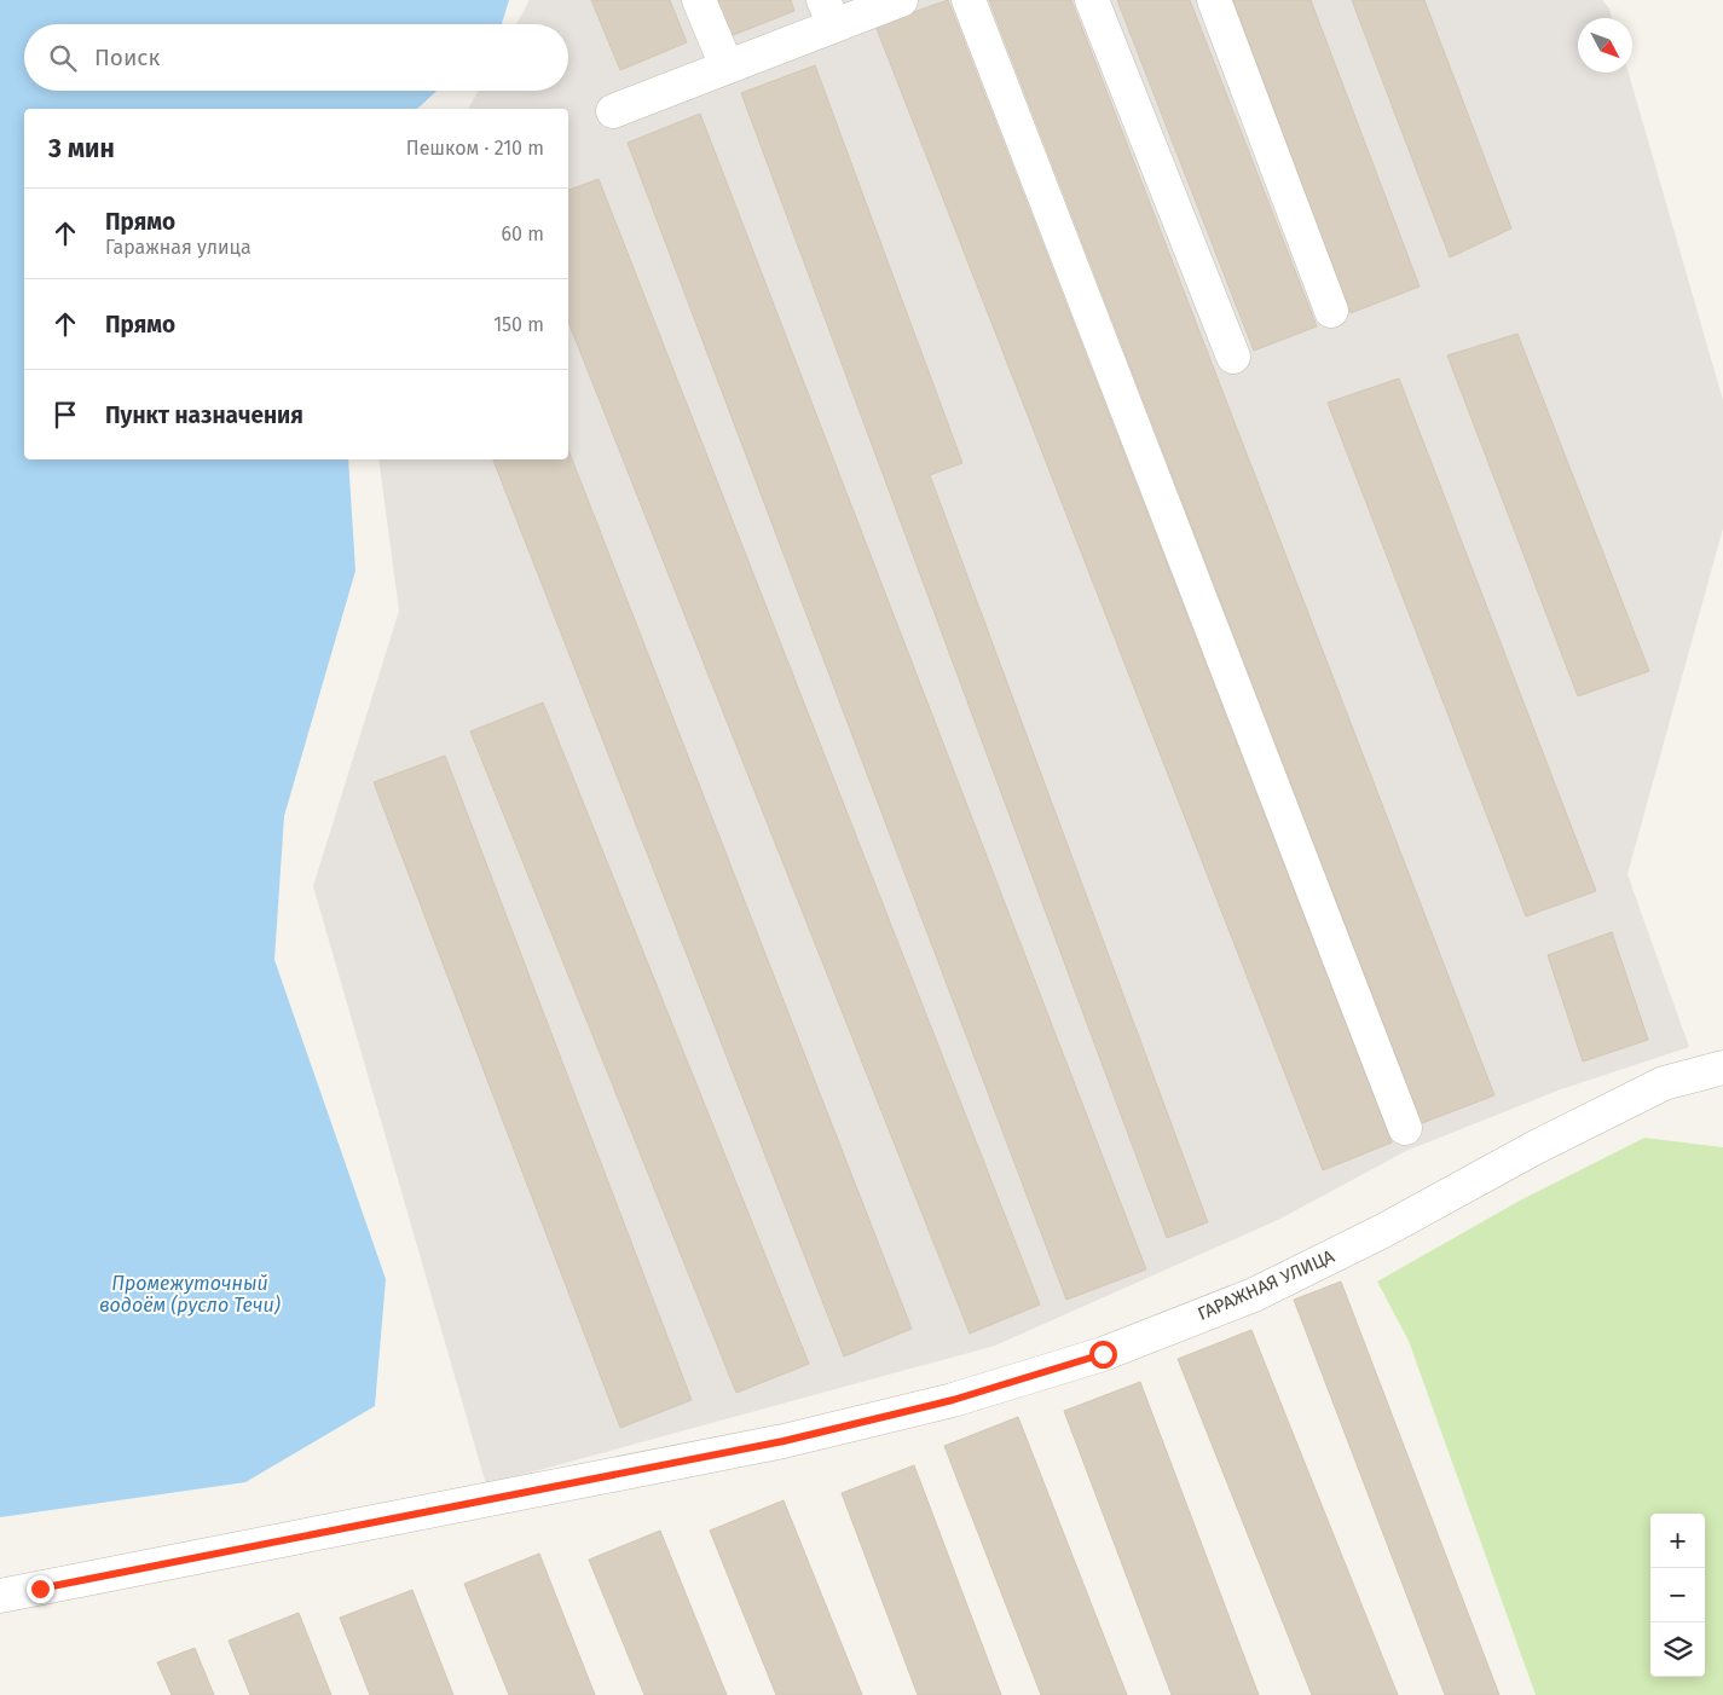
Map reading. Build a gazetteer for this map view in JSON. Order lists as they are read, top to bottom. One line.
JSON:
{"streets":{"street":["ГАРАЖНАЯ УЛИЦА"]},"water":["Промежуточный водоём (русло Течи)"],"north":"bottom right","page":{"search":"Поиск","heading":["3 мин","Пешком · 210 m"],"list":[["Прямо","Гаражная улица","60 m"],["Прямо","150 m"],"Пункт назначения"],"map_buttons":["+","−"]}}
